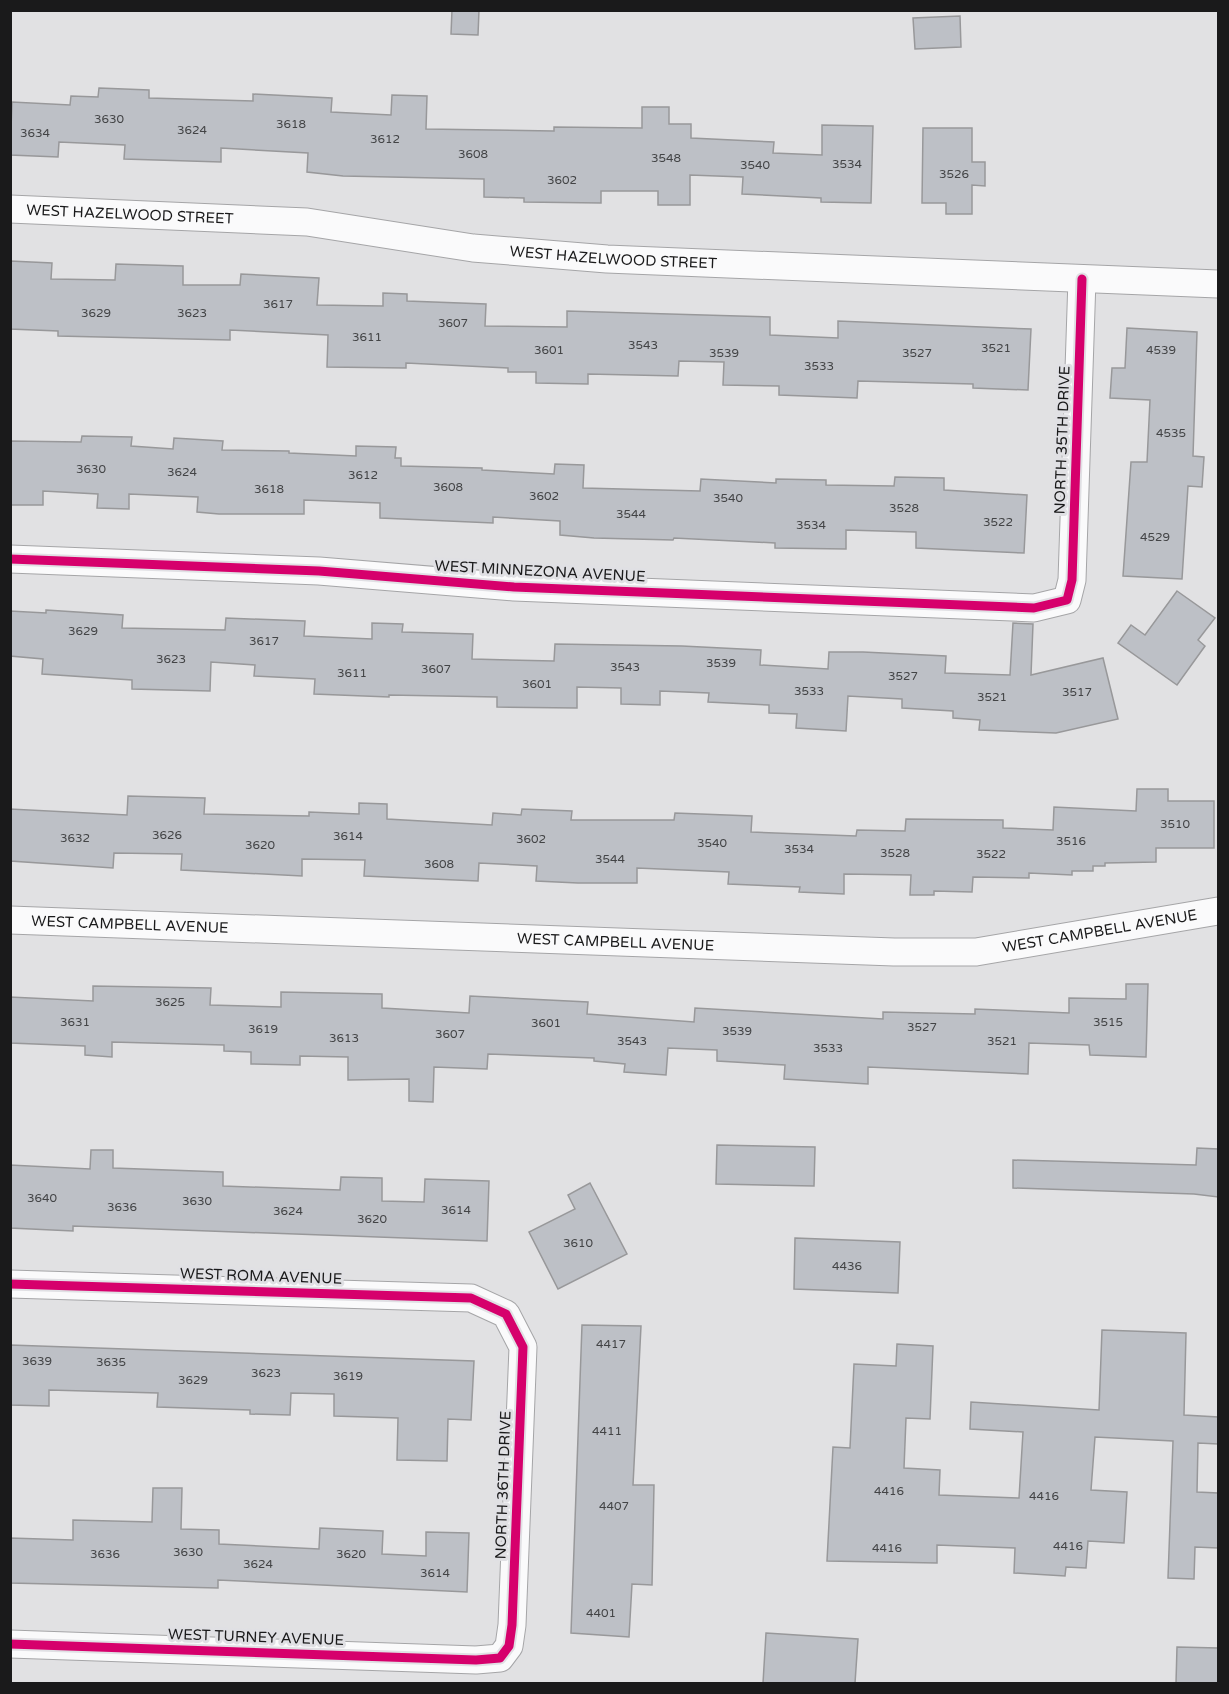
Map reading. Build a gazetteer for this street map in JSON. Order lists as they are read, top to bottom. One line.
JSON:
{"streets":{"street":["WEST HAZELWOOD STREET","NORTH 35TH DRIVE","WEST MINNEZONA AVENUE","WEST CAMPBELL AVENUE","WEST ROMA AVENUE","NORTH 36TH DRIVE","WEST TURNEY AVENUE"]},"crossings":[["WEST HAZELWOOD STREET","NORTH 35TH DRIVE"],["NORTH 35TH DRIVE","WEST MINNEZONA AVENUE"],["WEST ROMA AVENUE","NORTH 36TH DRIVE"],["NORTH 36TH DRIVE","WEST TURNEY AVENUE"]],"house_numbers":["3630","3618","3624","3634","3612","3608","3548","3534","3540","3526","3602","3617","3629","3623","3607","3611","3543","3521","3601","4539","3539","3527","3533","4535","3630","3624","3612","3608","3618","3602","3540","3528","3544","3522","3534","4529","3629","3617","3623","3539","3543","3607","3611","3527","3601","3533","3517","3521","3510","3626","3614","3632","3602","3516","3540","3620","3534","3528","3522","3544","3608","3625","3631","3515","3601","3527","3619","3539","3607","3613","3543","3521","3533","3640","3630","3636","3614","3624","3620","3610","4436","4417","3639","3635","3623","3619","3629","4411","4416","4416","4407","4416","4416","3630","3636","3620","3624","3614","4401"]}
